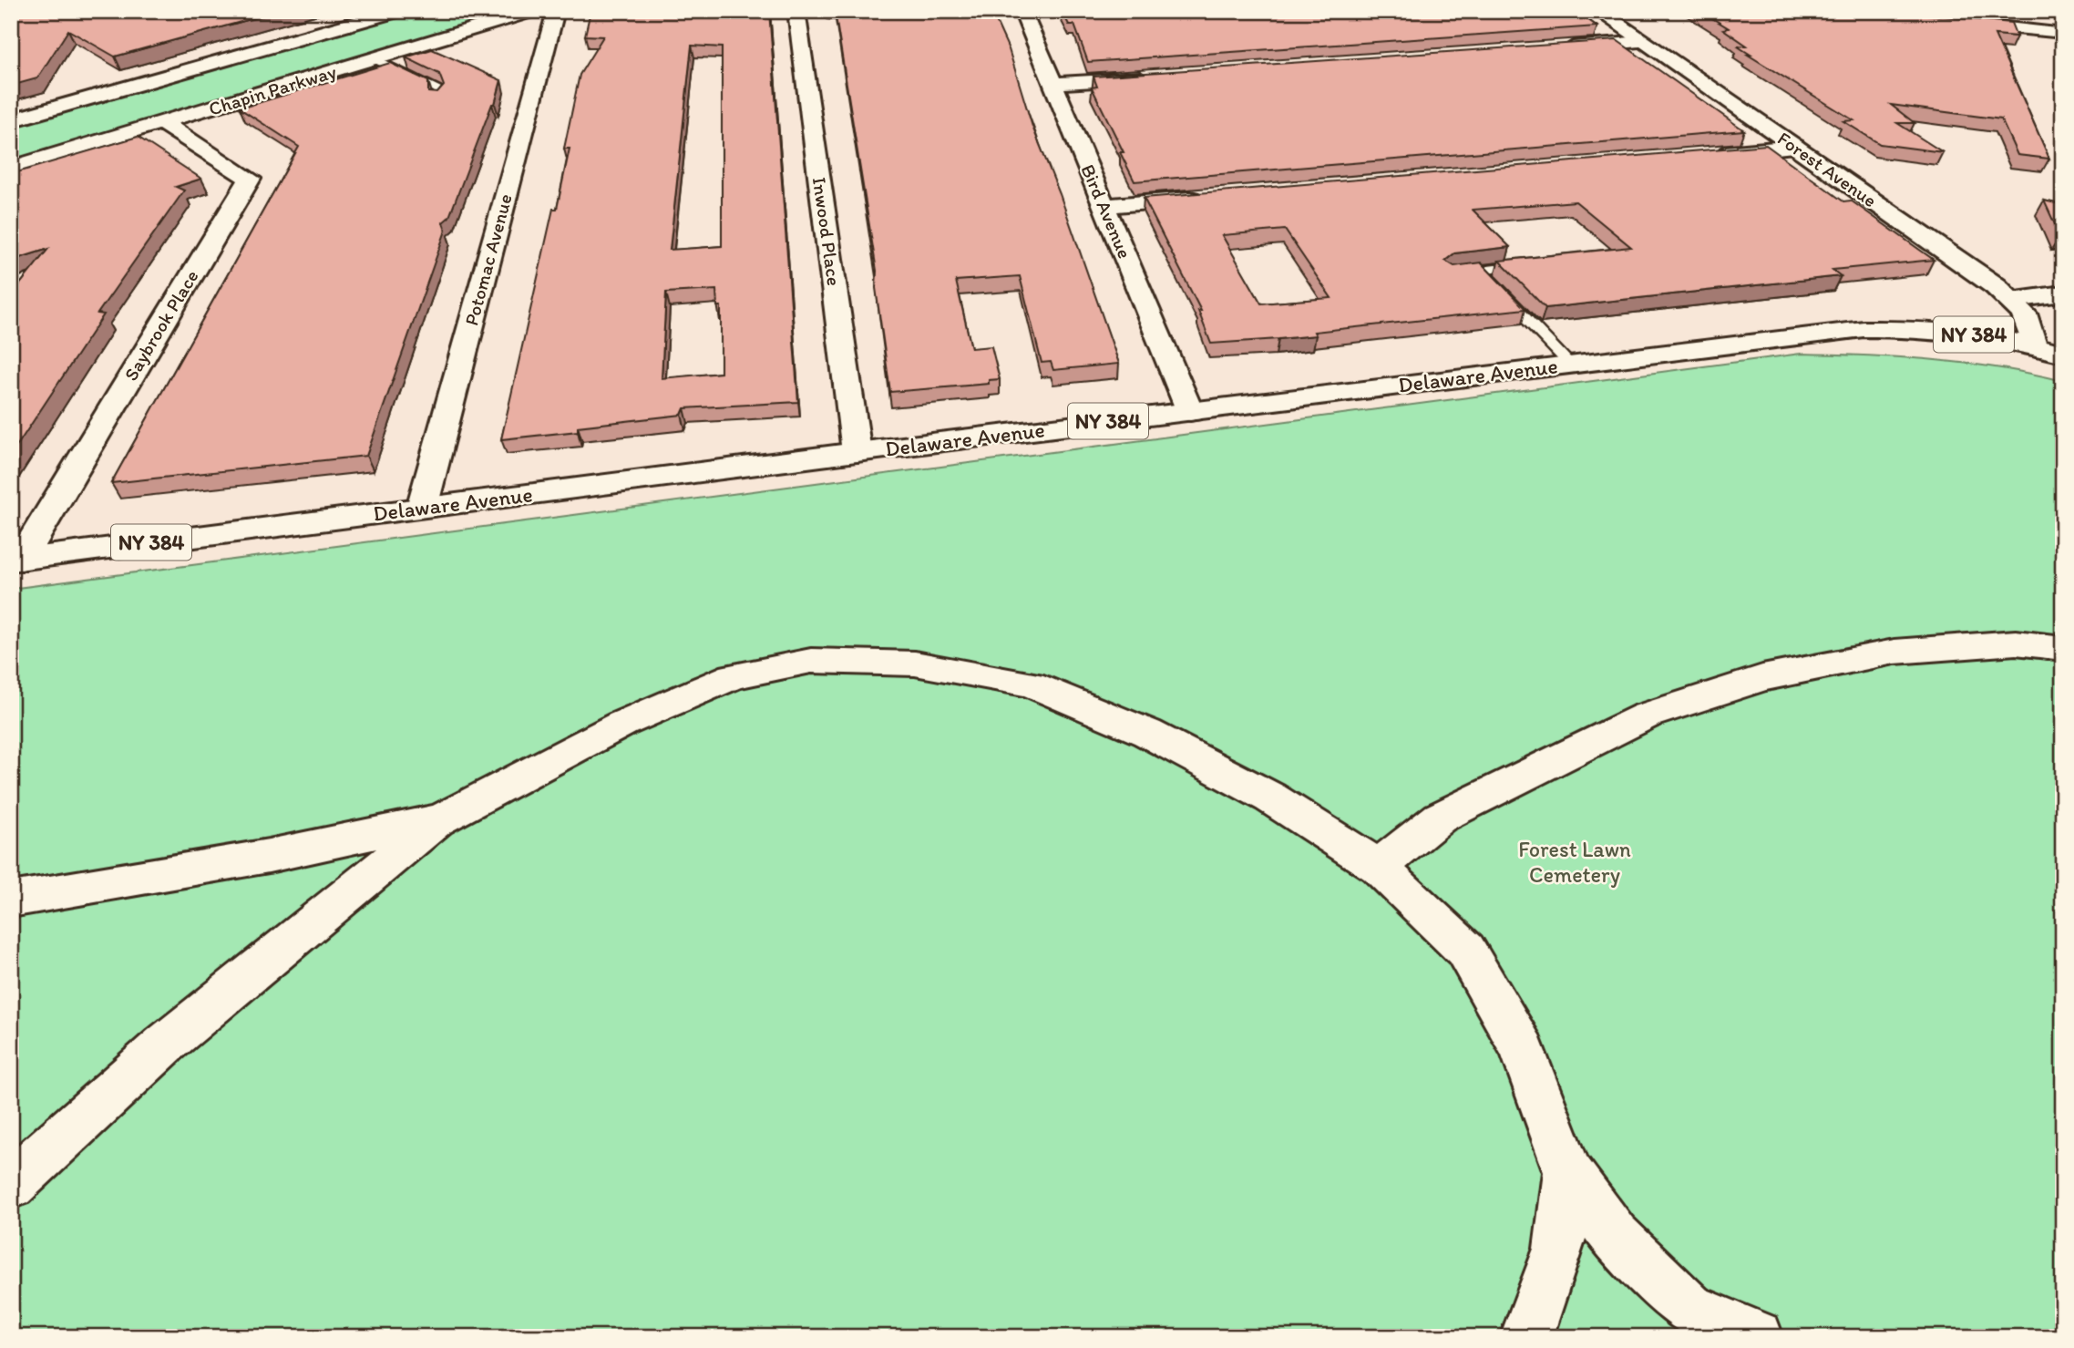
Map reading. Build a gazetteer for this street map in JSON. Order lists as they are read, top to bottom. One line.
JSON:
{"streets":{"street":["Chapin Parkway","Forest Avenue","Bird Avenue","Inwood Place","Potomac Avenue","Saybrook Place","NY 384","Delaware Avenue"]},"crossings":[["Chapin Parkway","Saybrook Place"],["Forest Avenue","Delaware Avenue"],["Bird Avenue","Delaware Avenue"],["Inwood Place","Delaware Avenue"],["Potomac Avenue","Delaware Avenue"],["Saybrook Place","Delaware Avenue"]],"parks":["Forest Lawn Cemetery"]}
